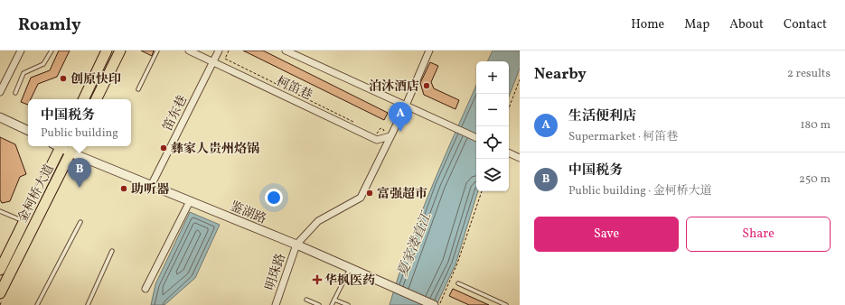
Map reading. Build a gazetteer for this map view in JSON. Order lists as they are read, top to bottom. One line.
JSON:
{"streets":{"main road":["金柯桥大道"],"street":["柯笛巷","笛东巷","鉴湖路","明珠路"]},"crossings":[["柯笛巷","笛东巷"],["笛东巷","鉴湖路"],["金柯桥大道","鉴湖路"],["鉴湖路","明珠路"]],"water":["夏家溇直江"],"places":{"other":["创原快印","泊沐酒店","彝家人贵州烙锅","助听器","富强超市"],"health":["华枫医药"]},"page":{"header":"Roamly","nav":["Home","Map","About","Contact"],"heading":["Nearby","2 results"],"map_buttons":["+","−"],"list":[{"mark":"A","name":"生活便利店","note":"Supermarket · 柯笛巷","value":"180 m"},{"mark":"B","name":"中国税务","note":"Public building · 金柯桥大道","value":"250 m"}],"popup":["中国税务","Public building"],"pins":["A","B"],"buttons":["Save","Share"]}}
